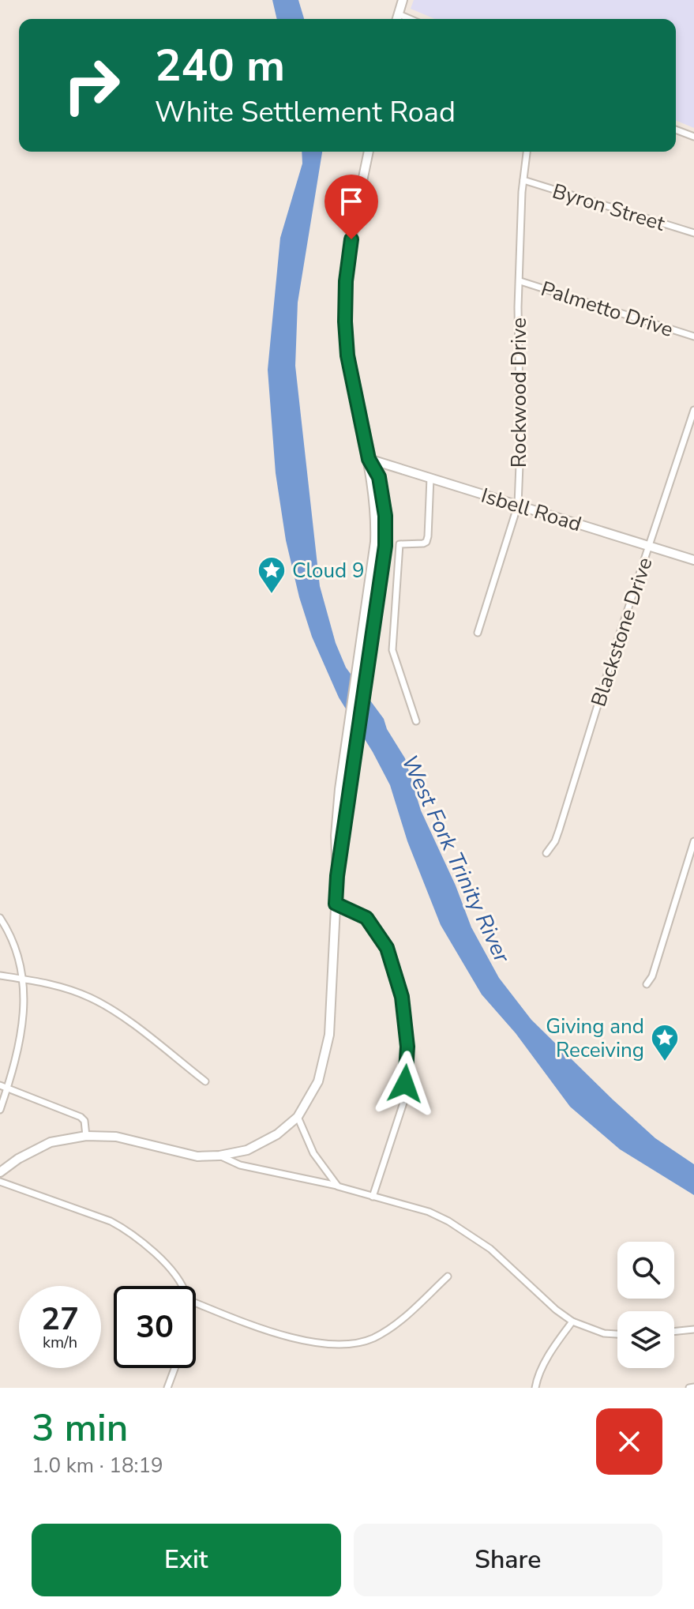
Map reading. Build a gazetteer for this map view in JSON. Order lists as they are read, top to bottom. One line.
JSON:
{"streets":{"main road":["Isbell Road"],"street":["Byron Street","Palmetto Drive","Rockwood Drive","Blackstone Drive"]},"crossings":[["Byron Street","Rockwood Drive"],["Palmetto Drive","Rockwood Drive"],["Rockwood Drive","Isbell Road"],["Isbell Road","Blackstone Drive"]],"water":["West Fork Trinity River"],"places":{"place":["Cloud 9","Giving and Receiving"]},"page":{"turn":["240 m","White Settlement Road"],"speed":"27 km/h","limit":"30","heading":["3 min","1.0 km · 18:19"],"buttons":["Exit","Share"]}}
